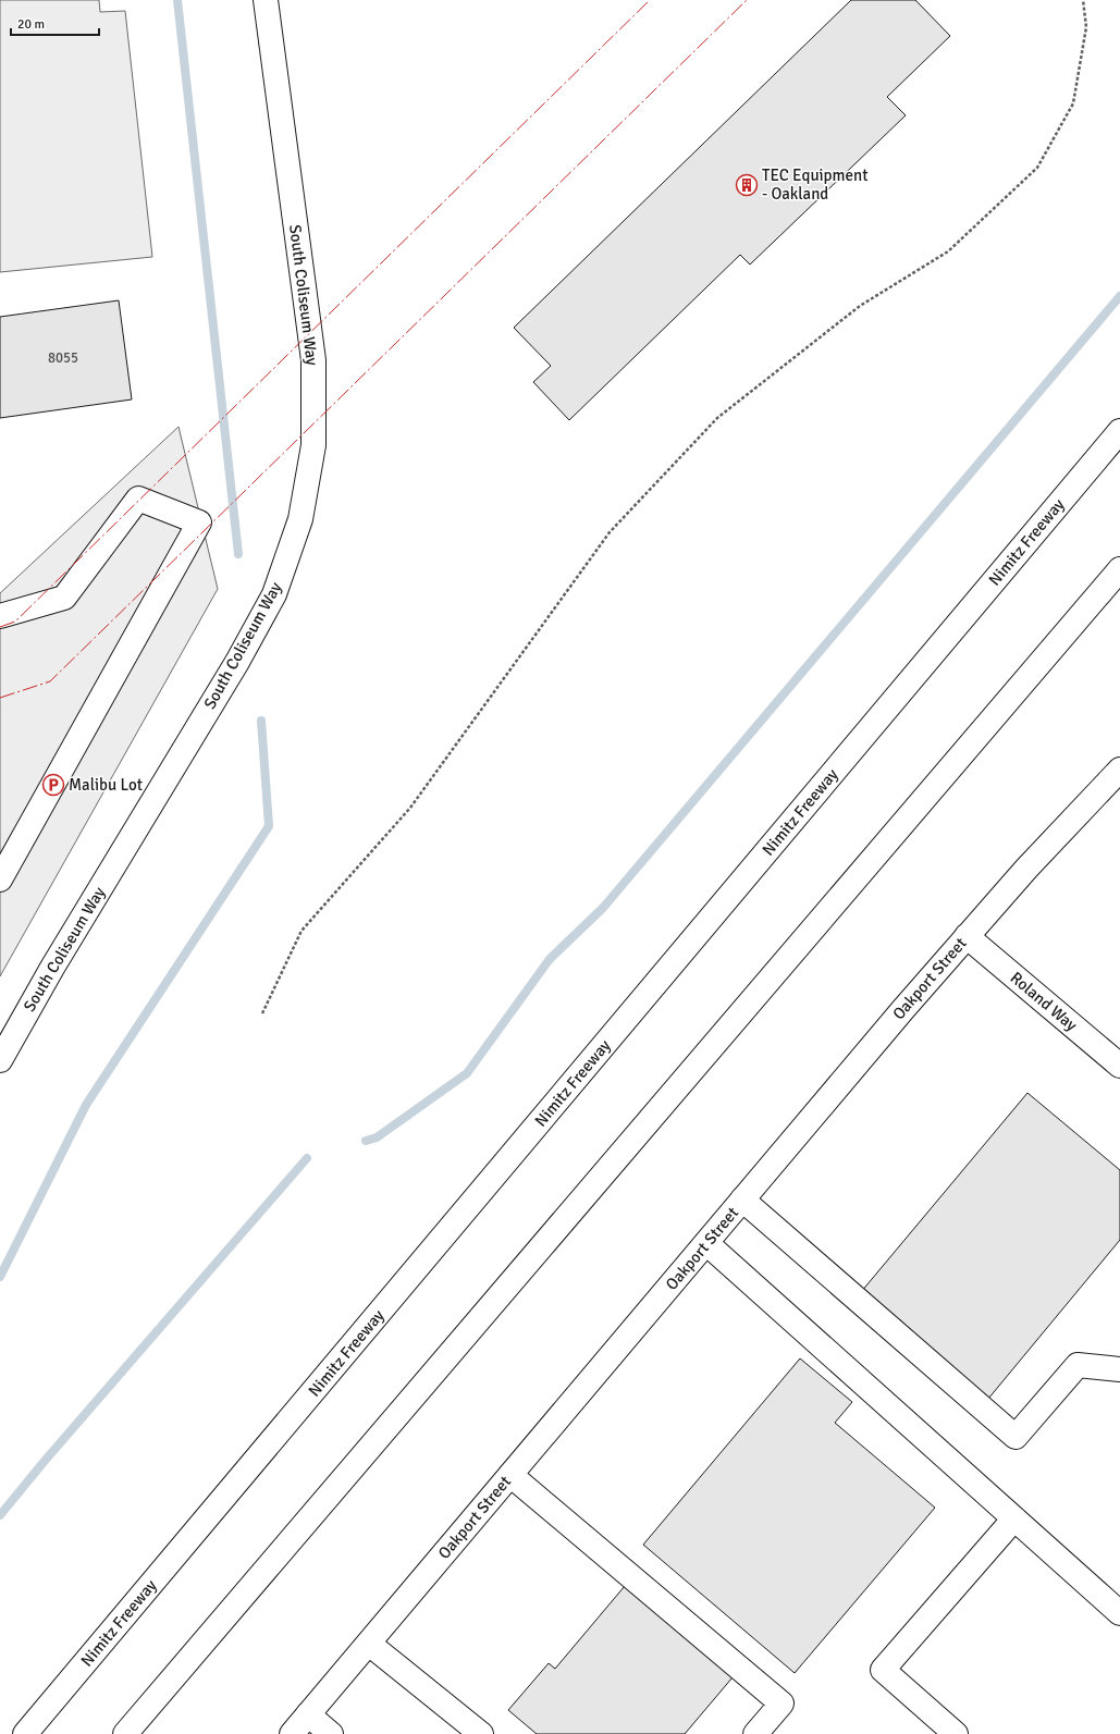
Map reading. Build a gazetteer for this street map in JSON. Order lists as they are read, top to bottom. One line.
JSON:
{"streets":{"main road":["South Coliseum Way","Nimitz Freeway","Oakport Street","Roland Way"]},"crossings":[["Oakport Street","Roland Way"]],"places":{"building":["TEC Equipment - Oakland"],"parking":["Malibu Lot"]},"house_numbers":["8055"],"scale_bar":"20 m"}
